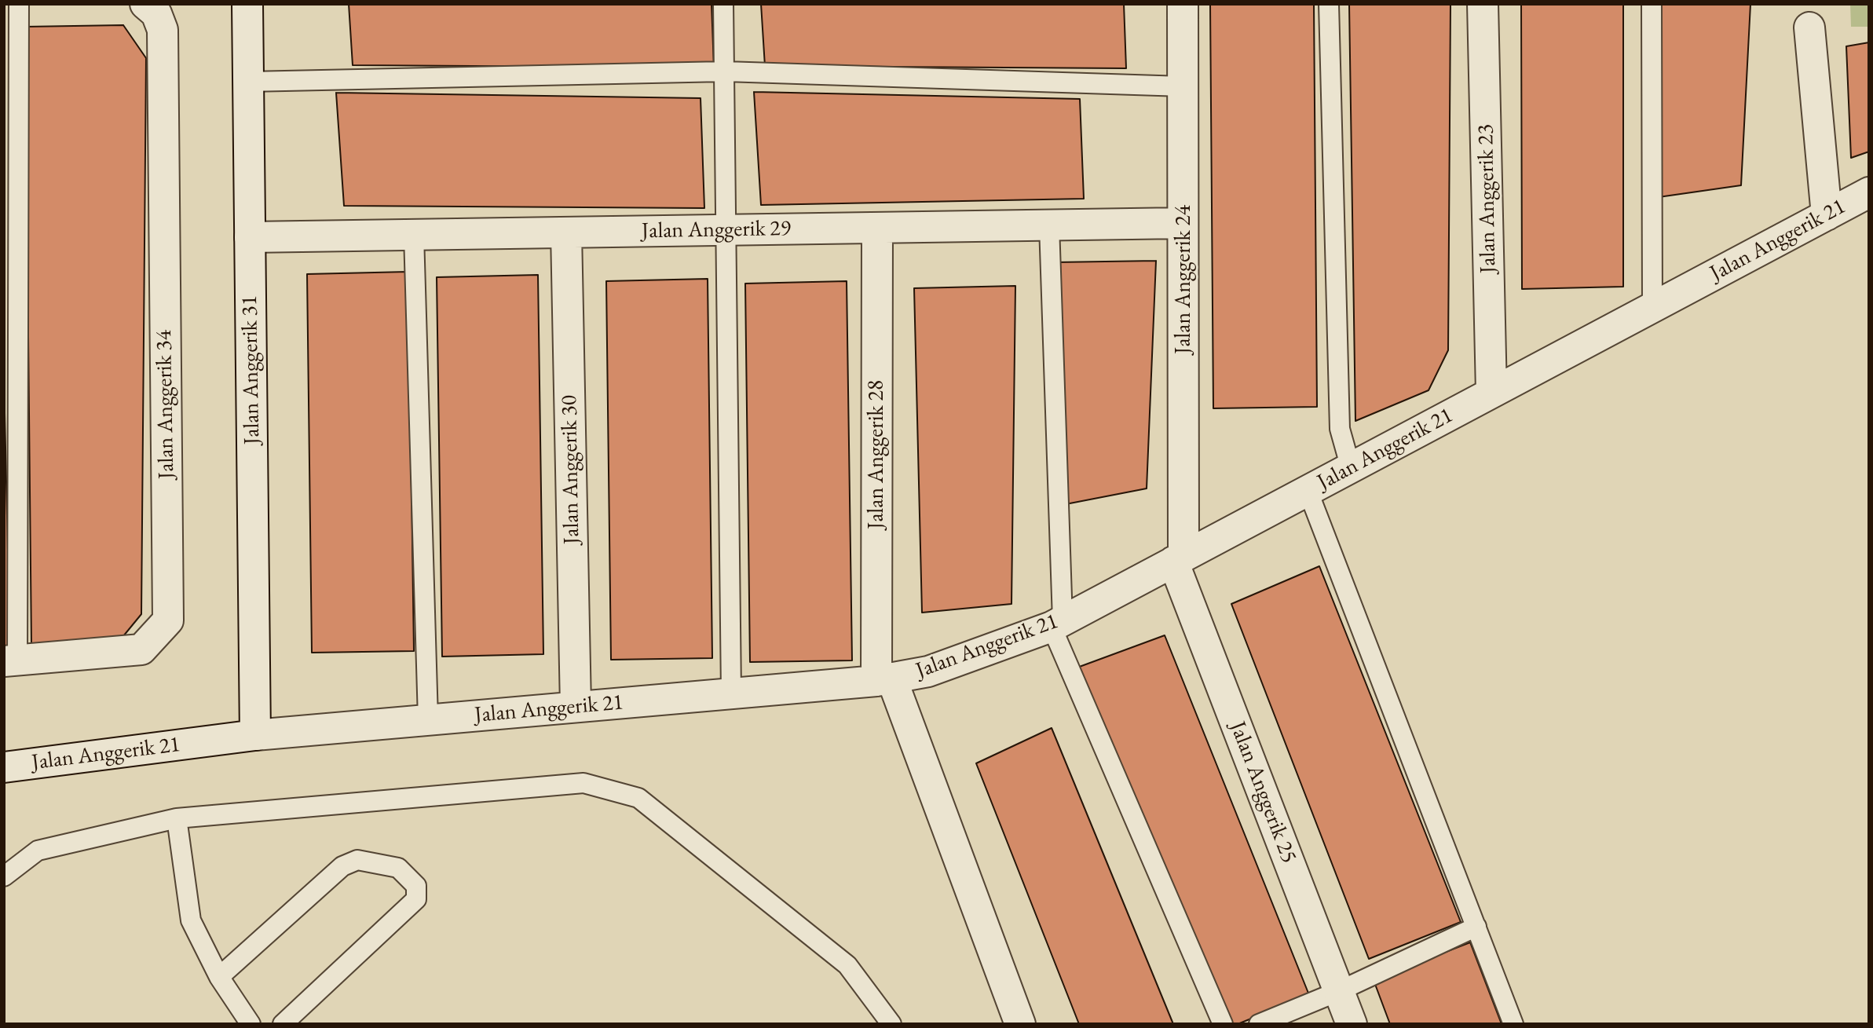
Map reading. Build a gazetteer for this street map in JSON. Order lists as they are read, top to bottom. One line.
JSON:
{"streets":{"street":["Jalan Anggerik 23","Jalan Anggerik 29","Jalan Anggerik 21","Jalan Anggerik 24","Jalan Anggerik 31","Jalan Anggerik 34","Jalan Anggerik 28","Jalan Anggerik 30","Jalan Anggerik 25"]},"crossings":[["Jalan Anggerik 23","Jalan Anggerik 21"],["Jalan Anggerik 29","Jalan Anggerik 24"],["Jalan Anggerik 29","Jalan Anggerik 31"],["Jalan Anggerik 29","Jalan Anggerik 28"],["Jalan Anggerik 29","Jalan Anggerik 30"],["Jalan Anggerik 21","Jalan Anggerik 24"],["Jalan Anggerik 21","Jalan Anggerik 31"],["Jalan Anggerik 21","Jalan Anggerik 28"],["Jalan Anggerik 21","Jalan Anggerik 30"],["Jalan Anggerik 21","Jalan Anggerik 25"],["Jalan Anggerik 24","Jalan Anggerik 25"]]}
